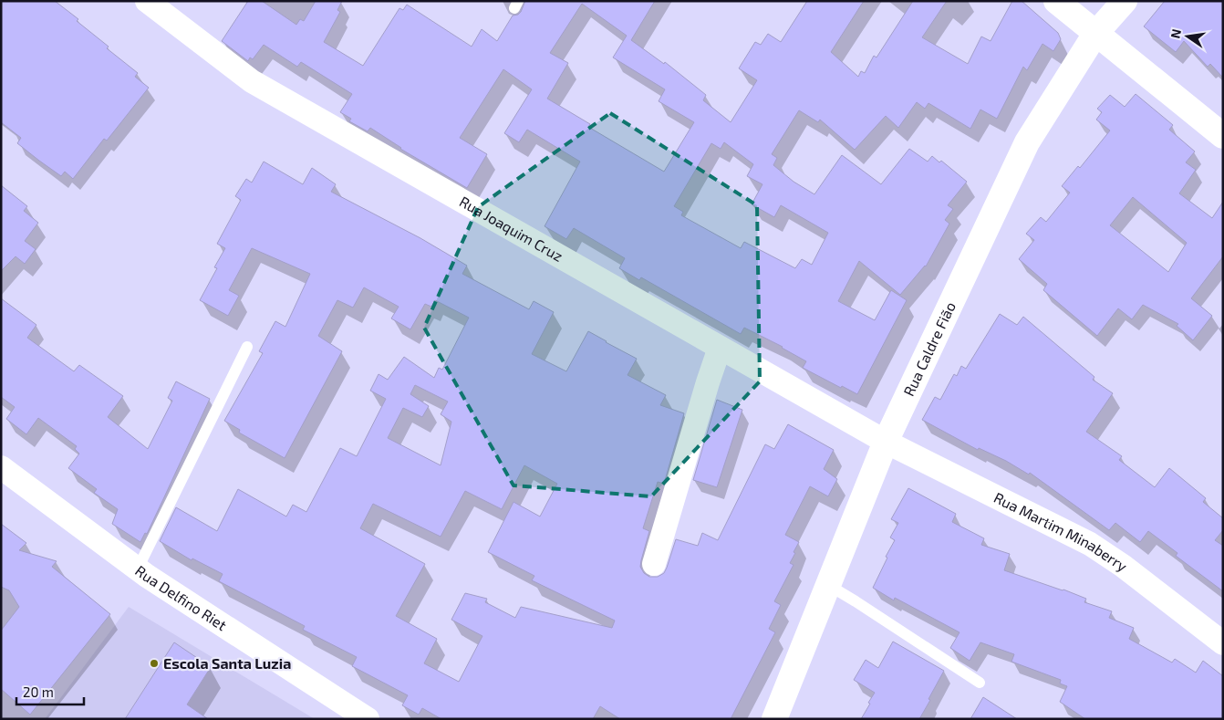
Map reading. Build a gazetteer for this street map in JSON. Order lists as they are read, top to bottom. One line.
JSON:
{"streets":{"street":["Rua Joaquim Cruz","Rua Caldre Fião","Rua Martim Minaberry","Rua Delfino Riet"]},"crossings":[["Rua Joaquim Cruz","Rua Caldre Fião"],["Rua Joaquim Cruz","Rua Martim Minaberry"],["Rua Caldre Fião","Rua Martim Minaberry"]],"places":["Escola Santa Luzia"],"scale_bar":"20 m","north":"left"}
